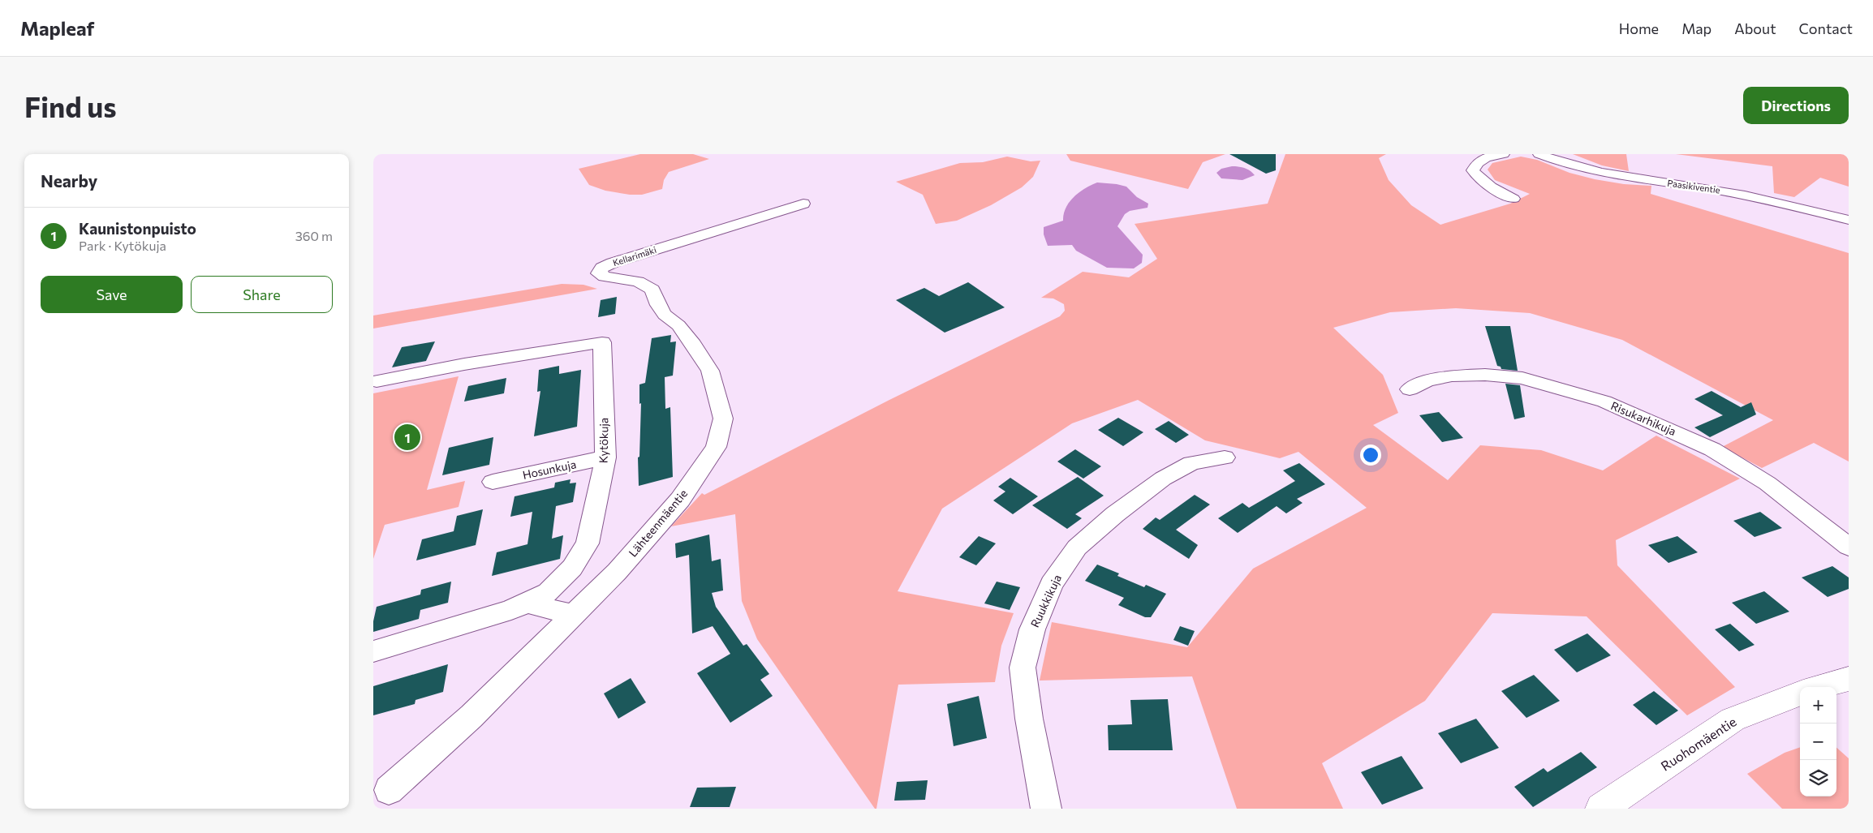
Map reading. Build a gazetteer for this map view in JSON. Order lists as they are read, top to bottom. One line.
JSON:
{"streets":{"street":["Paasikiventie","Kellarimäki","Risukarhikuja","Kytökuja","Hosunkuja","Lähteenmäentie","Ruukkikuja","Ruohomäentie"]},"crossings":[["Kellarimäki","Lähteenmäentie"],["Kytökuja","Hosunkuja"]],"page":{"header":"Mapleaf","nav":["Home","Map","About","Contact"],"buttons":["Directions",["Save","Share"]],"title":"Find us","heading":"Nearby","list":[{"mark":"1","name":"Kaunistonpuisto","note":"Park · Kytökuja","value":"360 m"}],"pins":"1","map_buttons":["+","−"]}}
